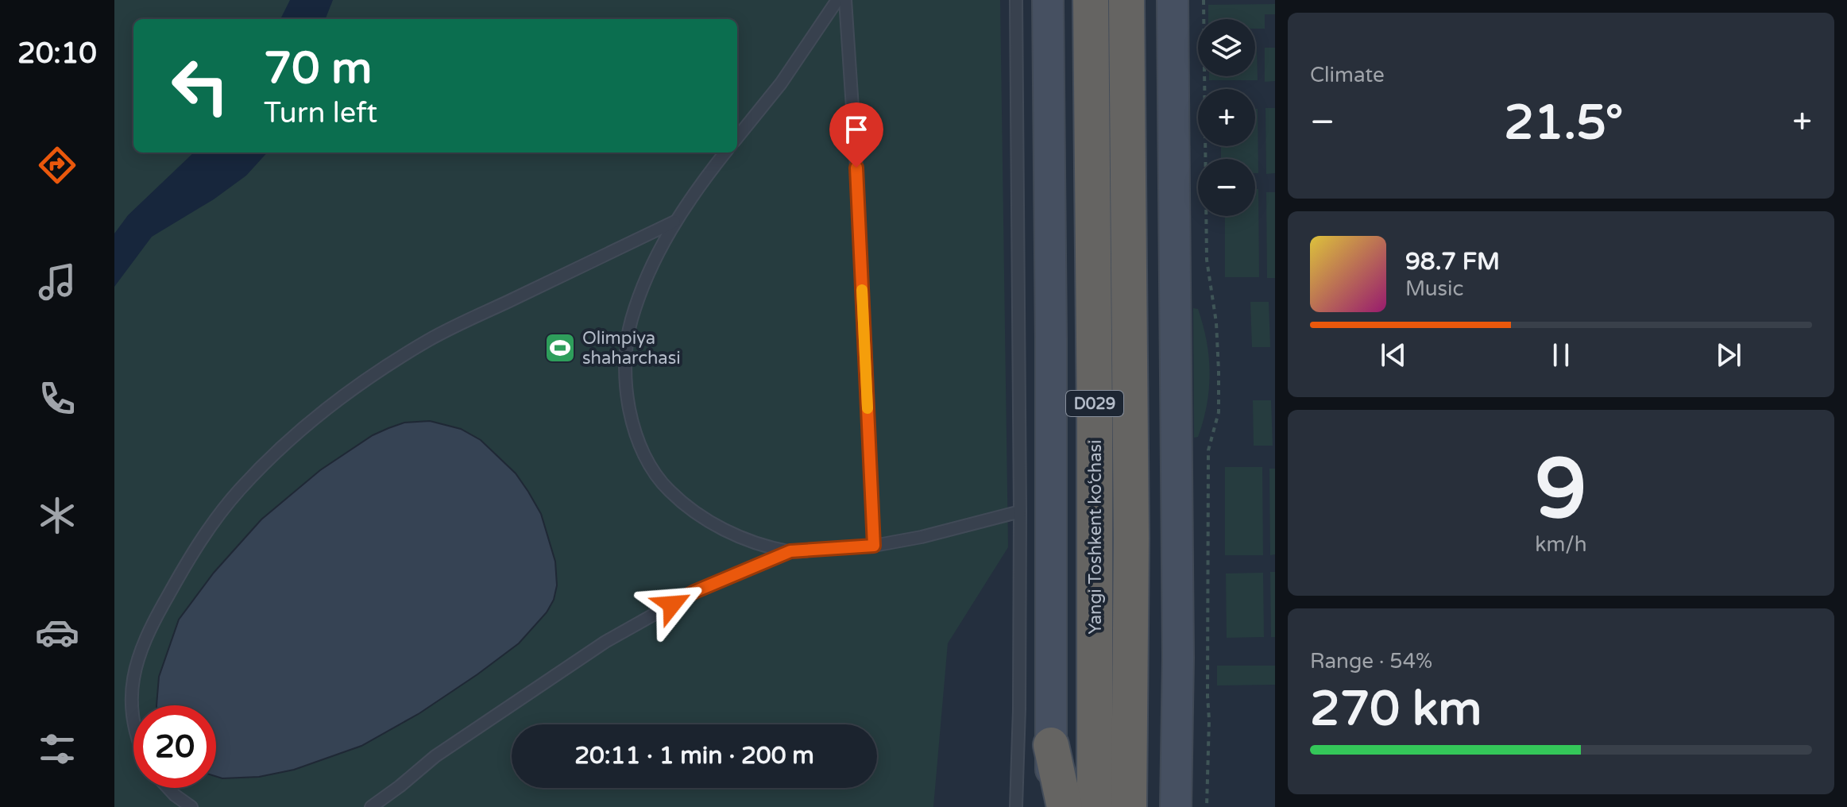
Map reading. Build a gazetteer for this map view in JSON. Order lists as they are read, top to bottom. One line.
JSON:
{"streets":{"highway":["D029","Yangi Toshkent ko‘chasi"]},"places":{"sports":["Olimpiya shaharchasi"]},"page":{"tabs":"20:10","tile":["Climate",["9","km/h"],["Range · 54%","270 km"]],"map_buttons":["+","−"],"turn":["70 m","Turn left"],"heat":["−","21.5°","+"],"song":["98.7 FM","Music"],"limit":"20","trip":"20:11 · 1 min · 200 m"}}
